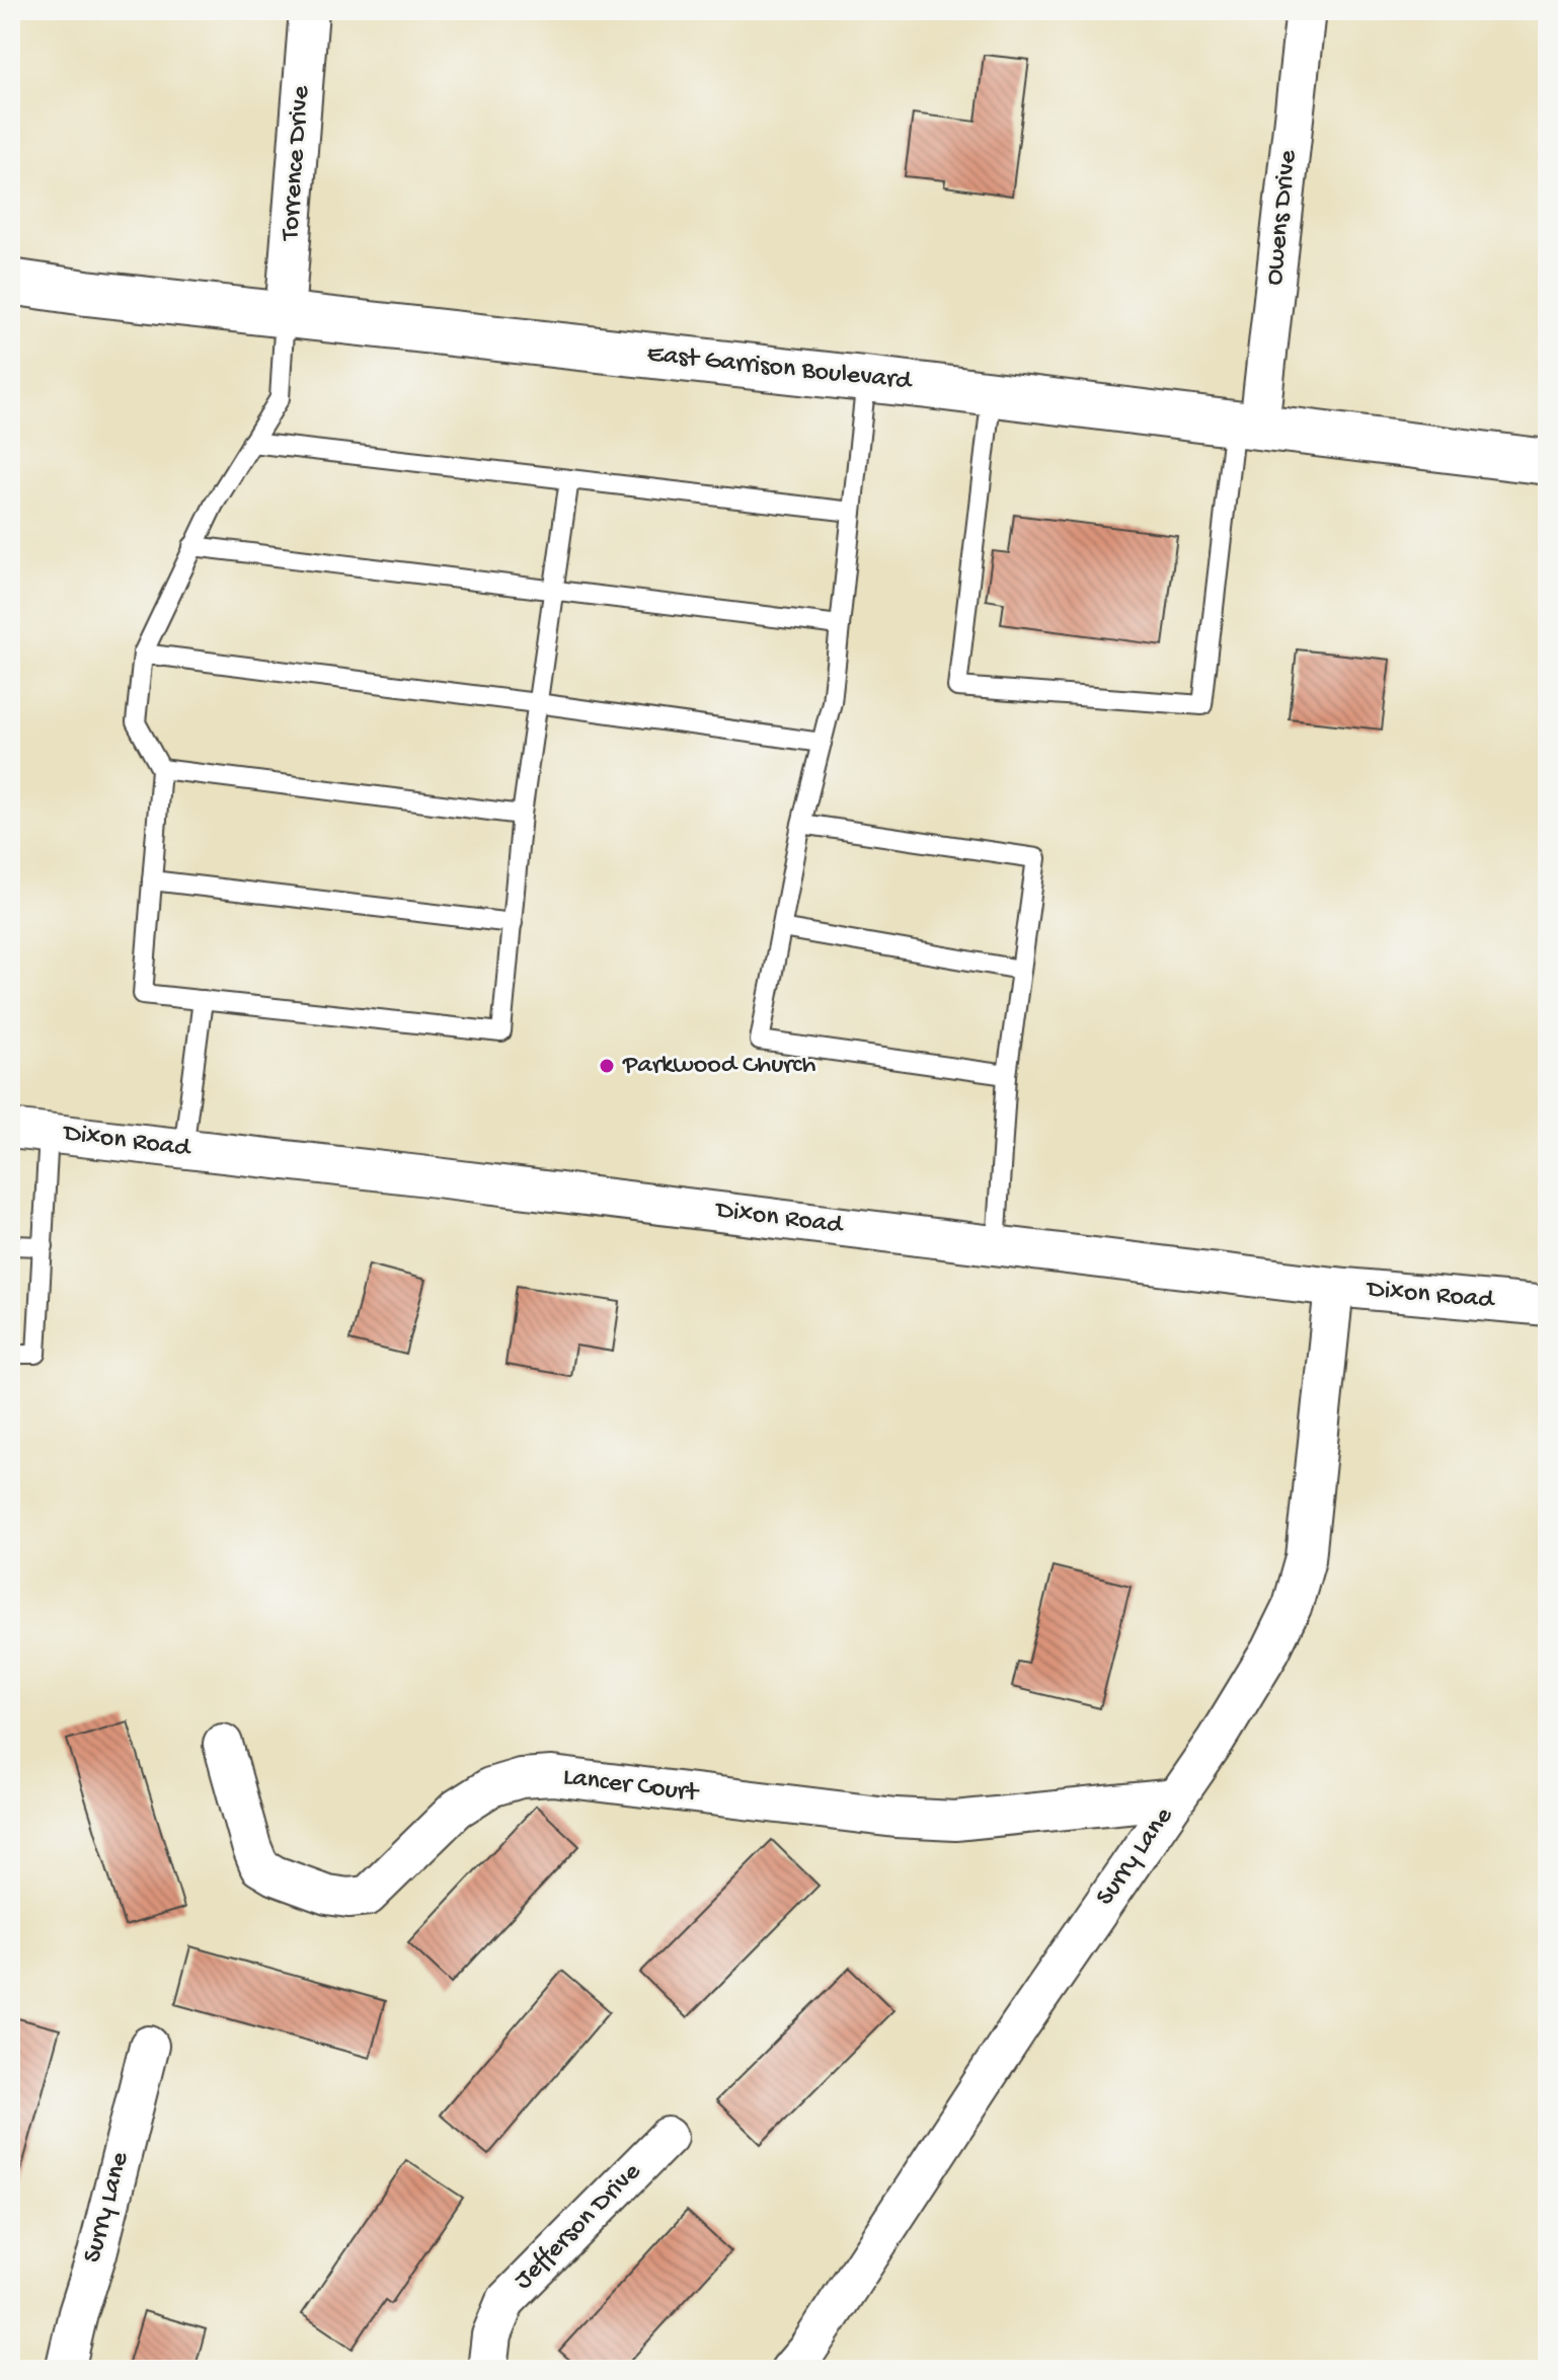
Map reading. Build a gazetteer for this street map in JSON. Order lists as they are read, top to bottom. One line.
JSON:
{"streets":{"main road":["East Garrison Boulevard"],"street":["Torrence Drive","Owens Drive","Dixon Road","Lancer Court","Surry Lane","Jefferson Drive"]},"crossings":[["Torrence Drive","East Garrison Boulevard"],["Owens Drive","East Garrison Boulevard"],["Dixon Road","Surry Lane"],["Lancer Court","Surry Lane"]],"places":["Parkwood Church"]}
